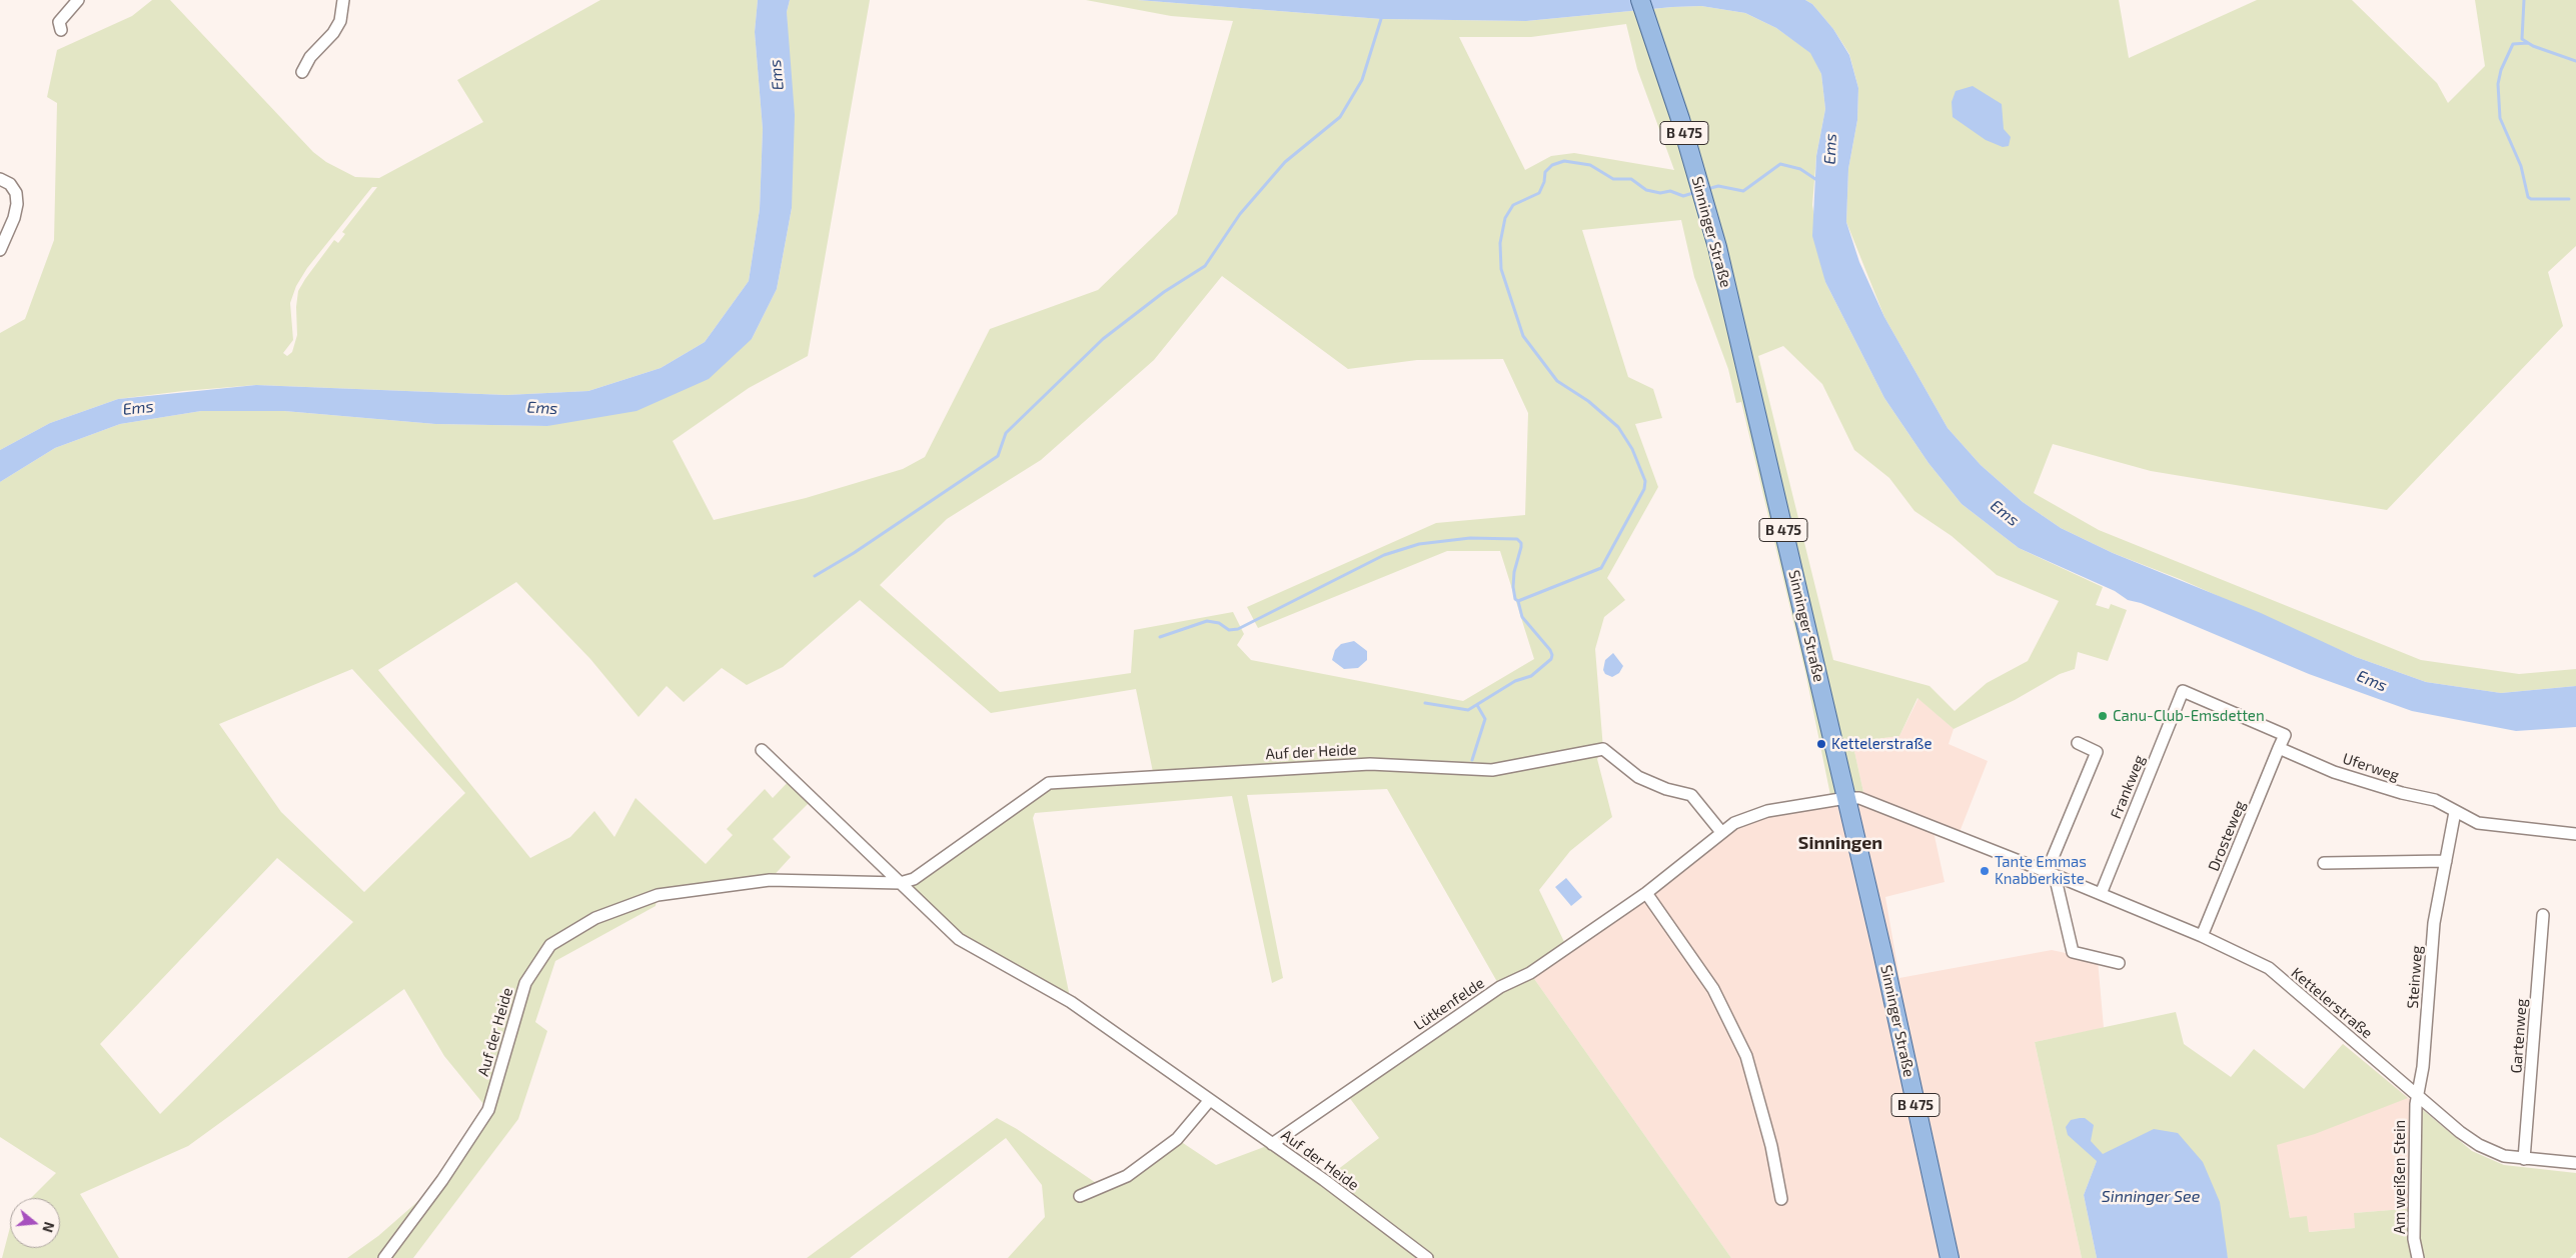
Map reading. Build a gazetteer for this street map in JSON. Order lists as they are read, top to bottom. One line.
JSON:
{"streets":{"main road":["B 475","Sinninger Straße"],"street":["Auf der Heide","Uferweg","Frankweg","Drosteweg","Steinweg","Kettelerstraße","Lütkenfelde","Gartenweg","Am weißen Stein"]},"crossings":[["Sinninger Straße","Kettelerstraße"],["Sinninger Straße","Lütkenfelde"],["Auf der Heide","Lütkenfelde"],["Uferweg","Frankweg"],["Uferweg","Drosteweg"],["Uferweg","Steinweg"],["Frankweg","Drosteweg"],["Frankweg","Kettelerstraße"],["Drosteweg","Kettelerstraße"],["Steinweg","Kettelerstraße"],["Steinweg","Am weißen Stein"],["Kettelerstraße","Lütkenfelde"],["Kettelerstraße","Gartenweg"],["Kettelerstraße","Am weißen Stein"]],"districts":["Sinningen"],"water":["Ems","Sinninger See"],"places":["Canu-Club-Emsdetten","Kettelerstraße","Tante Emmas Knabberkiste"],"north":"right"}
